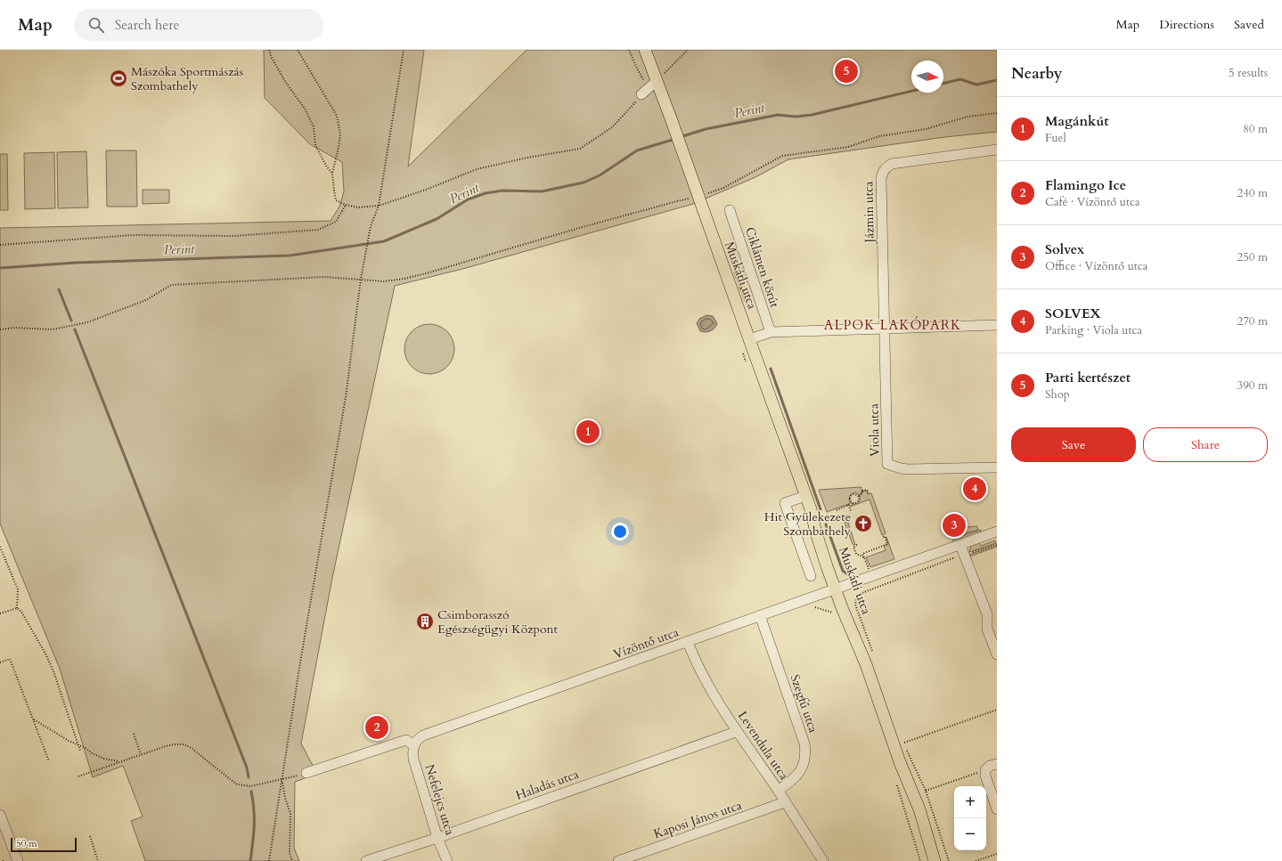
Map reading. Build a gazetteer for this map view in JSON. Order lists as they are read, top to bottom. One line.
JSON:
{"streets":{"main road":["Muskátli utca"],"street":["Jázmin utca","Ciklámen körút","Viola utca","Vízöntő utca","Szegfű utca","Levendula utca","Haladás utca","Nefelejcs utca","Kaposi János utca"]},"crossings":[["Jázmin utca","Viola utca"],["Muskátli utca","Vízöntő utca"],["Vízöntő utca","Szegfű utca"],["Vízöntő utca","Levendula utca"],["Vízöntő utca","Nefelejcs utca"],["Szegfű utca","Levendula utca"],["Levendula utca","Haladás utca"],["Levendula utca","Kaposi János utca"],["Haladás utca","Nefelejcs utca"]],"districts":["ALPOK LAKÓPARK"],"water":["Perint"],"places":{"sports":["Mászóka Sportmászás Szombathely"],"church":["Hit Gyülekezete Szombathely"],"building":["Csimborasszó Egészségügyi Központ"]},"scale_bar":"50 m","north":"right","page":{"header":"Map","search":"Search here","nav":["Map","Directions","Saved"],"heading":["Nearby","5 results"],"pins":["5","1","4","3","2"],"list":[{"mark":"1","name":"Magánkút","note":"Fuel","value":"80 m"},{"mark":"2","name":"Flamingo Ice","note":"Café · Vízöntő utca","value":"240 m"},{"mark":"3","name":"Solvex","note":"Office · Vízöntő utca","value":"250 m"},{"mark":"4","name":"SOLVEX","note":"Parking · Viola utca","value":"270 m"},{"mark":"5","name":"Parti kertészet","note":"Shop","value":"390 m"}],"buttons":["Save","Share"],"map_buttons":["+","−"],"scale":"50 m"}}
